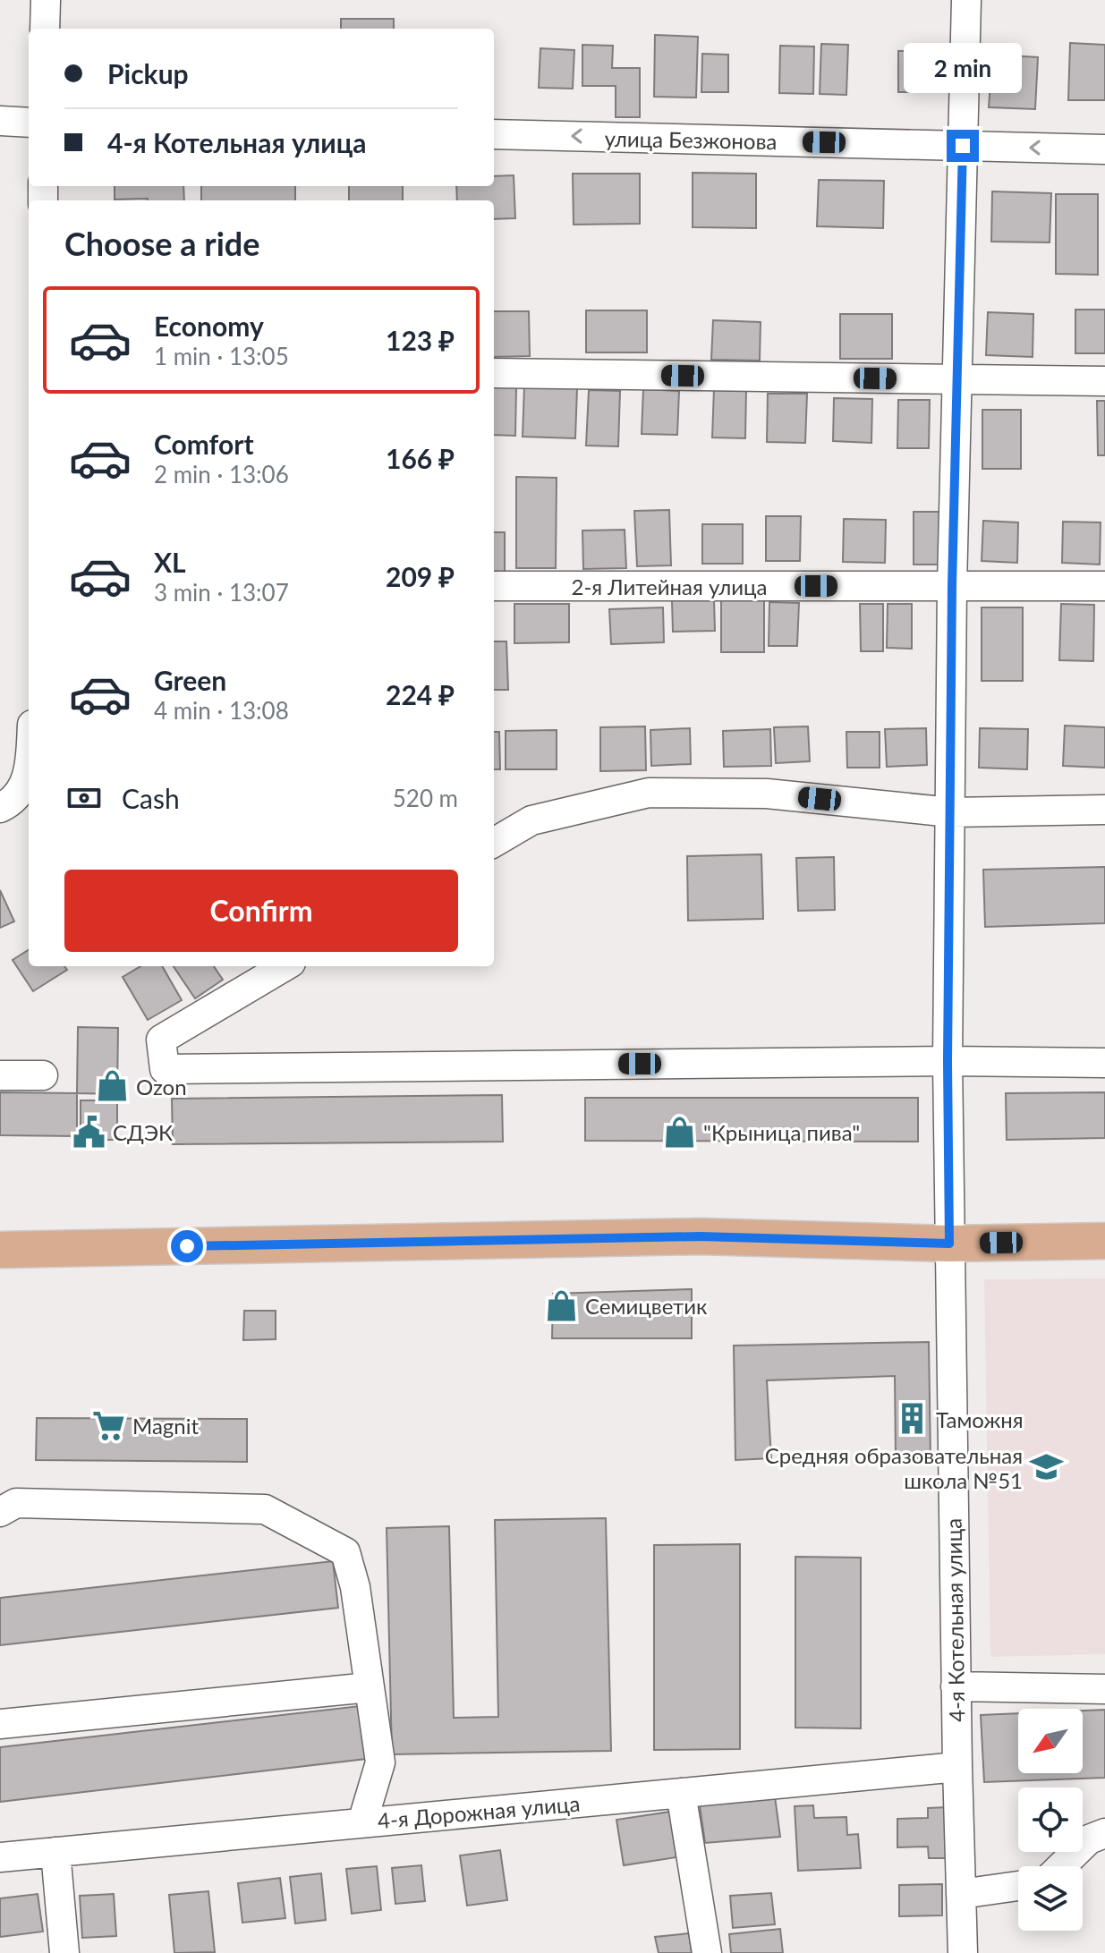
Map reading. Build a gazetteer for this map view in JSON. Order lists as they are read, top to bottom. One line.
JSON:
{"streets":{"street":["улица Безжонова","2-я Литейная улица","4-я Котельная улица","4-я Дорожная улица"]},"crossings":[["улица Безжонова","4-я Котельная улица"],["2-я Литейная улица","4-я Котельная улица"],["4-я Котельная улица","4-я Дорожная улица"]],"places":{"shop":["Ozon","\"Крыница пива\"","Семицветик"],"public building":["СДЭК"],"building":["Таможня"],"supermarket":["Magnit"],"school or university":["Средняя образовательная школа №51"]},"north":"bottom left","page":{"banner":["Pickup","4-я Котельная улица"],"bubble":"2 min","heading":"Choose a ride","list":[{"name":"Economy","note":"1 min · 13:05","value":"123 ₽"},{"name":"Comfort","note":"2 min · 13:06","value":"166 ₽"},{"name":"XL","note":"3 min · 13:07","value":"209 ₽"},{"name":"Green","note":"4 min · 13:08","value":"224 ₽"}],"pay":["Cash","520 m"],"buttons":"Confirm"}}
